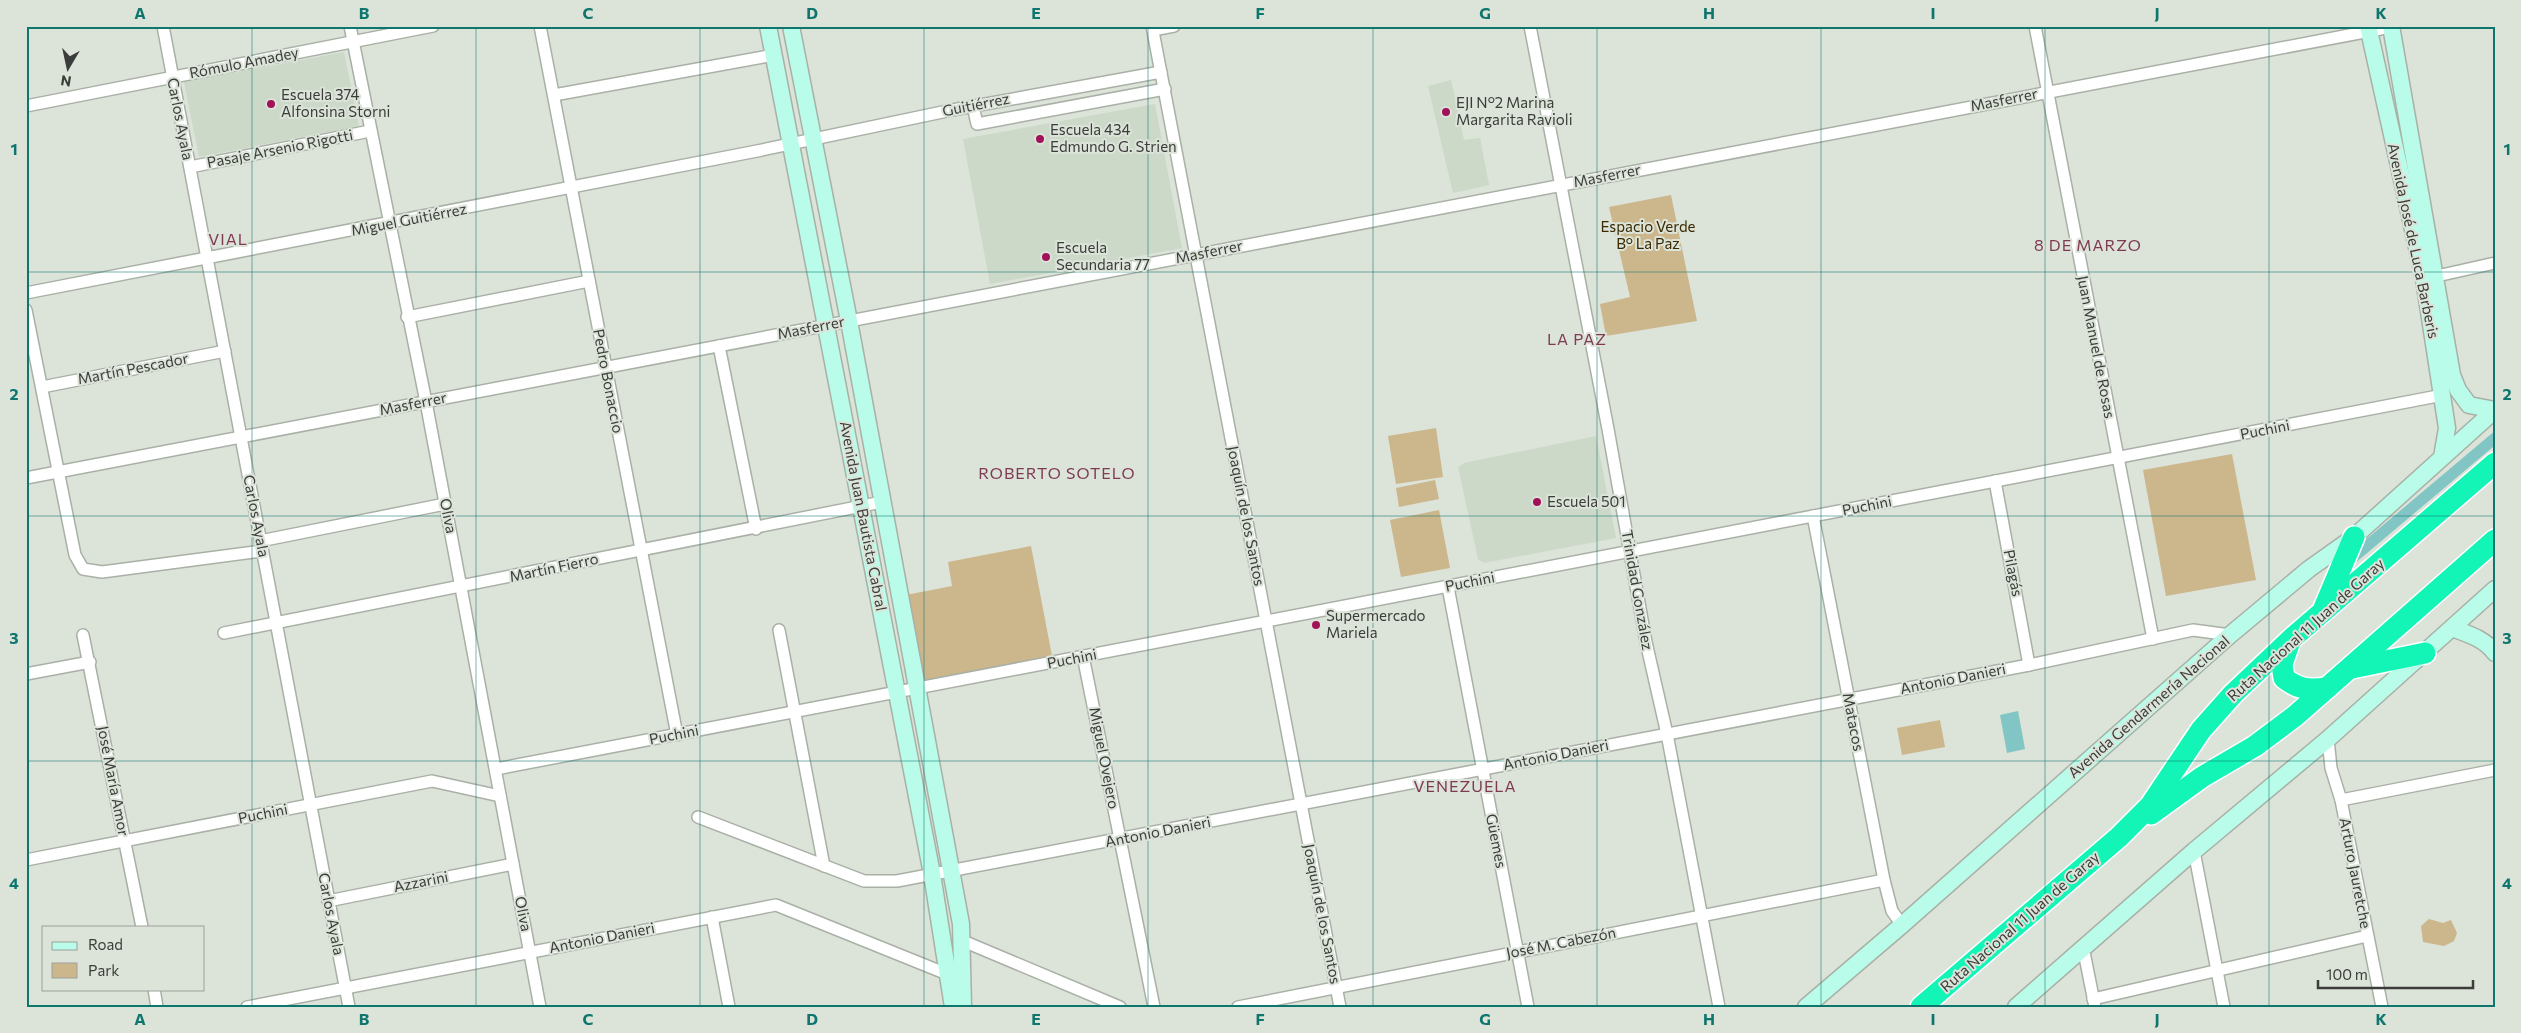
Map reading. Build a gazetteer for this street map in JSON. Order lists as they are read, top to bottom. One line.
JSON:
{"streets":{"highway":["Ruta Nacional 11 Juan de Garay"],"main road":["Avenida José de Luca Barberis","Avenida Juan Bautista Cabral","Avenida Gendarmería Nacional"],"street":["Rómulo Amadey","Masferrer","Guitiérrez","Carlos Ayala","Pasaje Arsenio Rigotti","Miguel Guitiérrez","Juan Manuel de Rosas","Martín Pescador","Pedro Bonaccio","Puchini","Oliva","Joaquín de los Santos","Martín Fierro","Pilagás","Trinidad González","Antonio Danieri","Matacos","Miguel Ovejero","José María Amor","Güemes","Arturo Jauretche","Azzarini","José M. Cabezón"]},"crossings":[["Rómulo Amadey","Carlos Ayala"],["Rómulo Amadey","Oliva"],["Masferrer","Carlos Ayala"],["Masferrer","Avenida José de Luca Barberis"],["Masferrer","Juan Manuel de Rosas"],["Masferrer","Pedro Bonaccio"],["Masferrer","Oliva"],["Masferrer","Avenida Juan Bautista Cabral"],["Masferrer","Joaquín de los Santos"],["Masferrer","Trinidad González"],["Guitiérrez","Miguel Guitiérrez"],["Guitiérrez","Avenida Juan Bautista Cabral"],["Guitiérrez","Joaquín de los Santos"],["Carlos Ayala","Pasaje Arsenio Rigotti"],["Carlos Ayala","Miguel Guitiérrez"],["Carlos Ayala","Martín Pescador"],["Carlos Ayala","Puchini"],["Carlos Ayala","Martín Fierro"],["Carlos Ayala","Antonio Danieri"],["Carlos Ayala","Azzarini"],["Pasaje Arsenio Rigotti","Oliva"],["Miguel Guitiérrez","Pedro Bonaccio"],["Miguel Guitiérrez","Oliva"],["Miguel Guitiérrez","Avenida Juan Bautista Cabral"],["Avenida José de Luca Barberis","Puchini"],["Avenida José de Luca Barberis","Avenida Gendarmería Nacional"],["Juan Manuel de Rosas","Puchini"],["Juan Manuel de Rosas","Antonio Danieri"],["Pedro Bonaccio","Puchini"],["Pedro Bonaccio","Martín Fierro"],["Puchini","Oliva"],["Puchini","Avenida Juan Bautista Cabral"],["Puchini","Joaquín de los Santos"],["Puchini","Pilagás"],["Puchini","Trinidad González"],["Puchini","Matacos"],["Puchini","Miguel Ovejero"],["Puchini","José María Amor"],["Puchini","Güemes"],["Oliva","Martín Fierro"],["Oliva","Antonio Danieri"],["Oliva","Azzarini"],["Avenida Juan Bautista Cabral","Martín Fierro"],["Avenida Juan Bautista Cabral","Antonio Danieri"],["Joaquín de los Santos","Antonio Danieri"],["Joaquín de los Santos","José M. Cabezón"],["Pilagás","Antonio Danieri"],["Trinidad González","Antonio Danieri"],["Trinidad González","José M. Cabezón"],["Antonio Danieri","Avenida Gendarmería Nacional"],["Antonio Danieri","Matacos"],["Antonio Danieri","Miguel Ovejero"],["Antonio Danieri","Güemes"],["Avenida Gendarmería Nacional","Matacos"],["Matacos","José M. Cabezón"],["Güemes","José M. Cabezón"]],"districts":["VIAL","8 DE MARZO","LA PAZ","ROBERTO SOTELO","VENEZUELA"],"parks":["Espacio Verde B° La Paz"],"places":["Escuela 374 Alfonsina Storni","EJI N°2 Marina Margarita Ravioli","Escuela 434 Edmundo G. Strien","Escuela Secundaria 77","Escuela 501","Supermercado Mariela"],"legend":["Road","Park"],"scale_bar":"100 m","north":"bottom","grid":{"columns":["A","B","C","D","E","F","G","H","I","J","K"],"rows":["1","2","3","4"]}}
